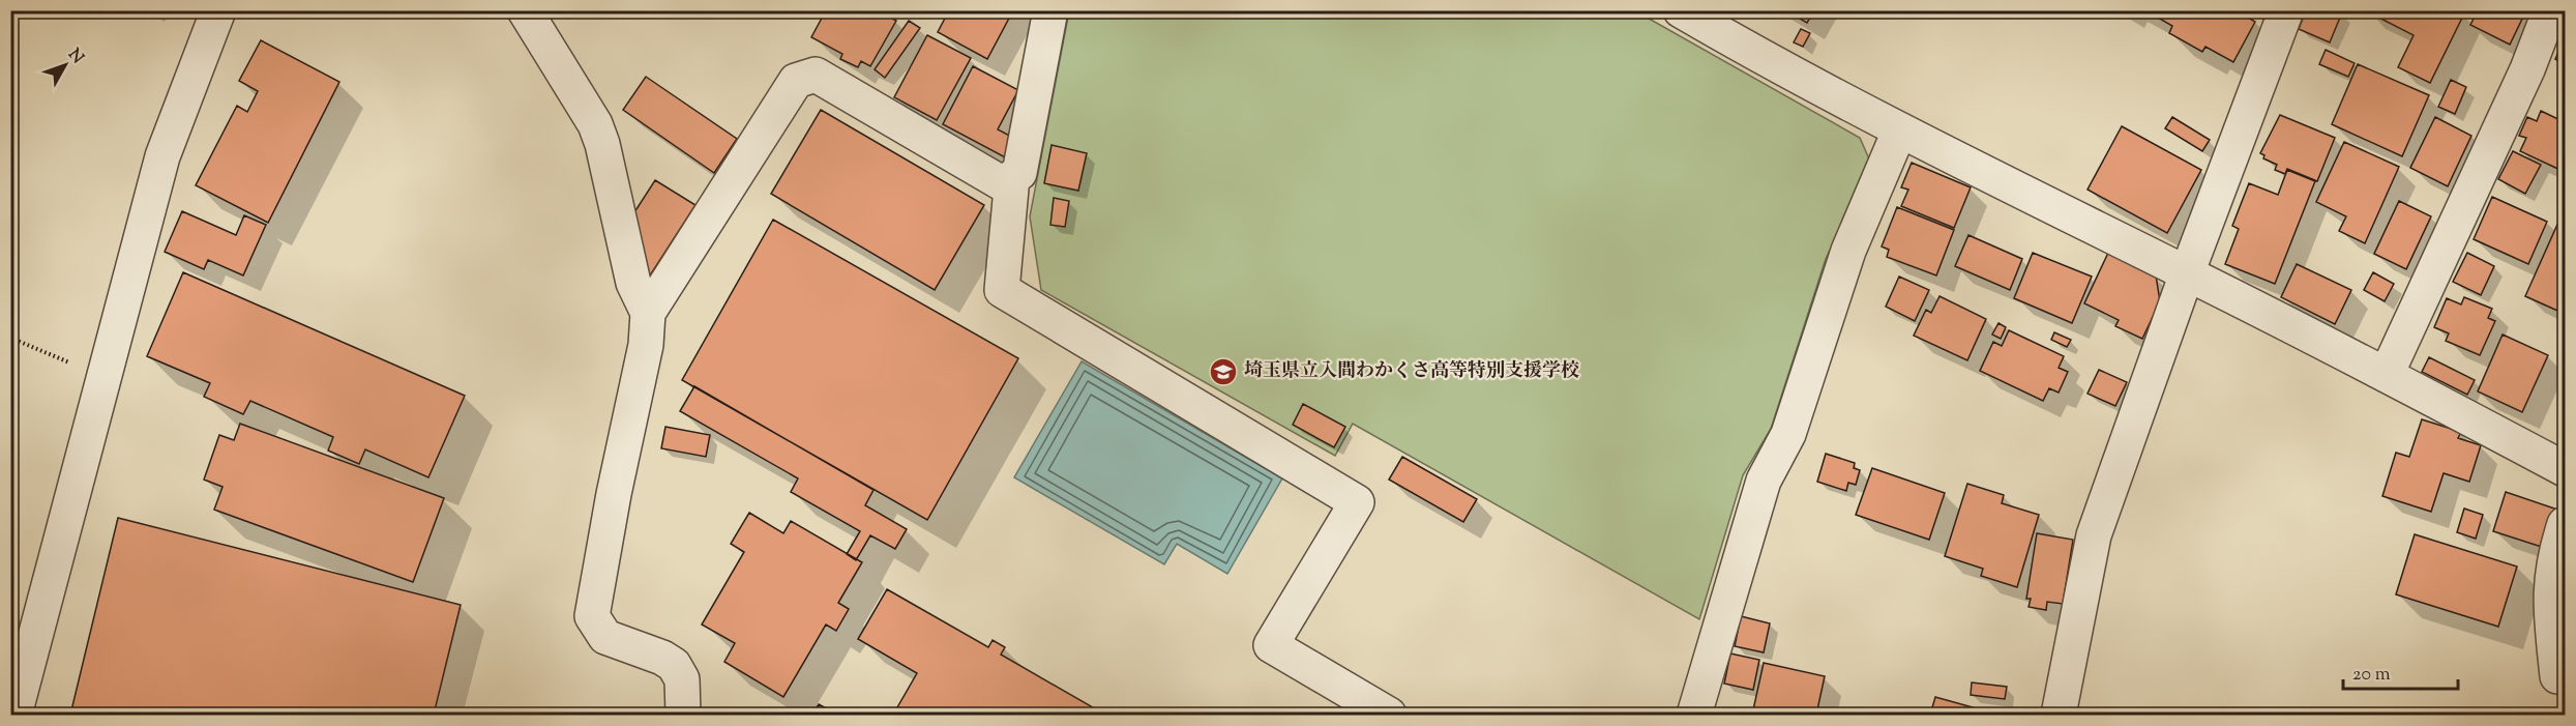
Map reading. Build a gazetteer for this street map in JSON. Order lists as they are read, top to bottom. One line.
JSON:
{"places":{"school or university":["埼玉県立入間わかくさ高等特別支援学校"]},"scale_bar":"20 m","north":"top right"}
